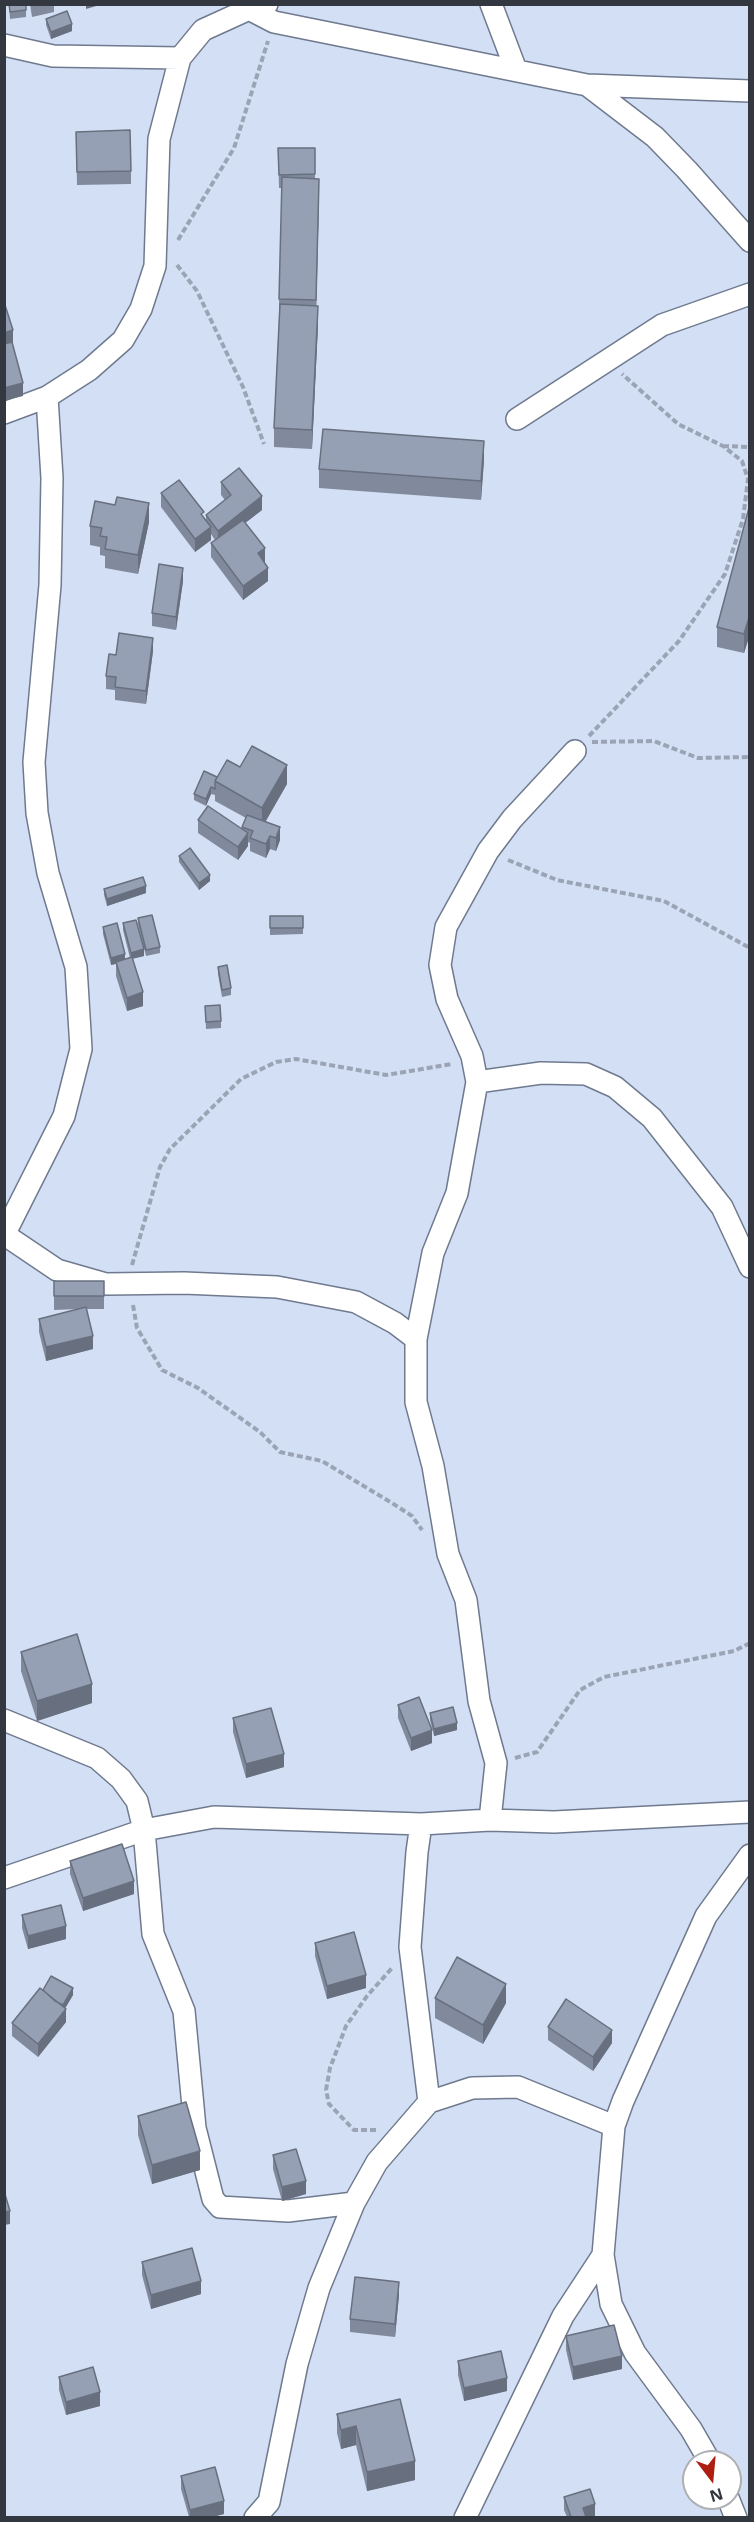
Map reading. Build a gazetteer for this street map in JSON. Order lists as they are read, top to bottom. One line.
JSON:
{"north":"bottom"}
